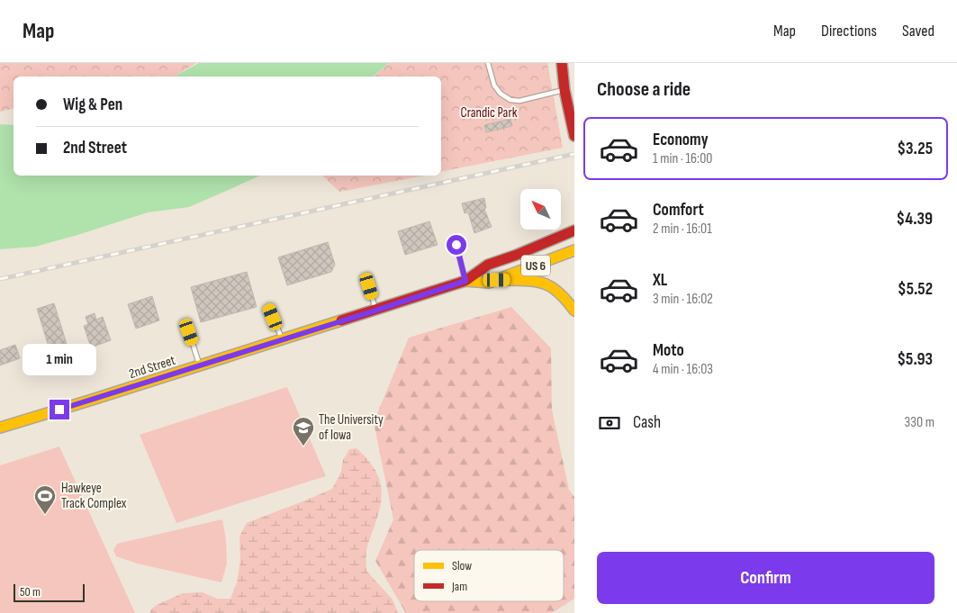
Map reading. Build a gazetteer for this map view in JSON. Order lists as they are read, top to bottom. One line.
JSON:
{"streets":{"main road":["US 6","2nd Street"]},"crossings":[["US 6","2nd Street"]],"parks":["Crandic Park"],"places":{"school or university":["The University of Iowa"],"sports":["Hawkeye Track Complex"]},"legend":["Slow","Jam"],"scale_bar":"50 m","north":"top left","page":{"header":"Map","nav":["Map","Directions","Saved"],"heading":"Choose a ride","banner":["Wig & Pen","2nd Street"],"list":[{"name":"Economy","note":"1 min · 16:00","value":"$3.25"},{"name":"Comfort","note":"2 min · 16:01","value":"$4.39"},{"name":"XL","note":"3 min · 16:02","value":"$5.52"},{"name":"Moto","note":"4 min · 16:03","value":"$5.93"}],"bubble":"1 min","pay":["Cash","330 m"],"buttons":"Confirm","scale":"50 m"}}
